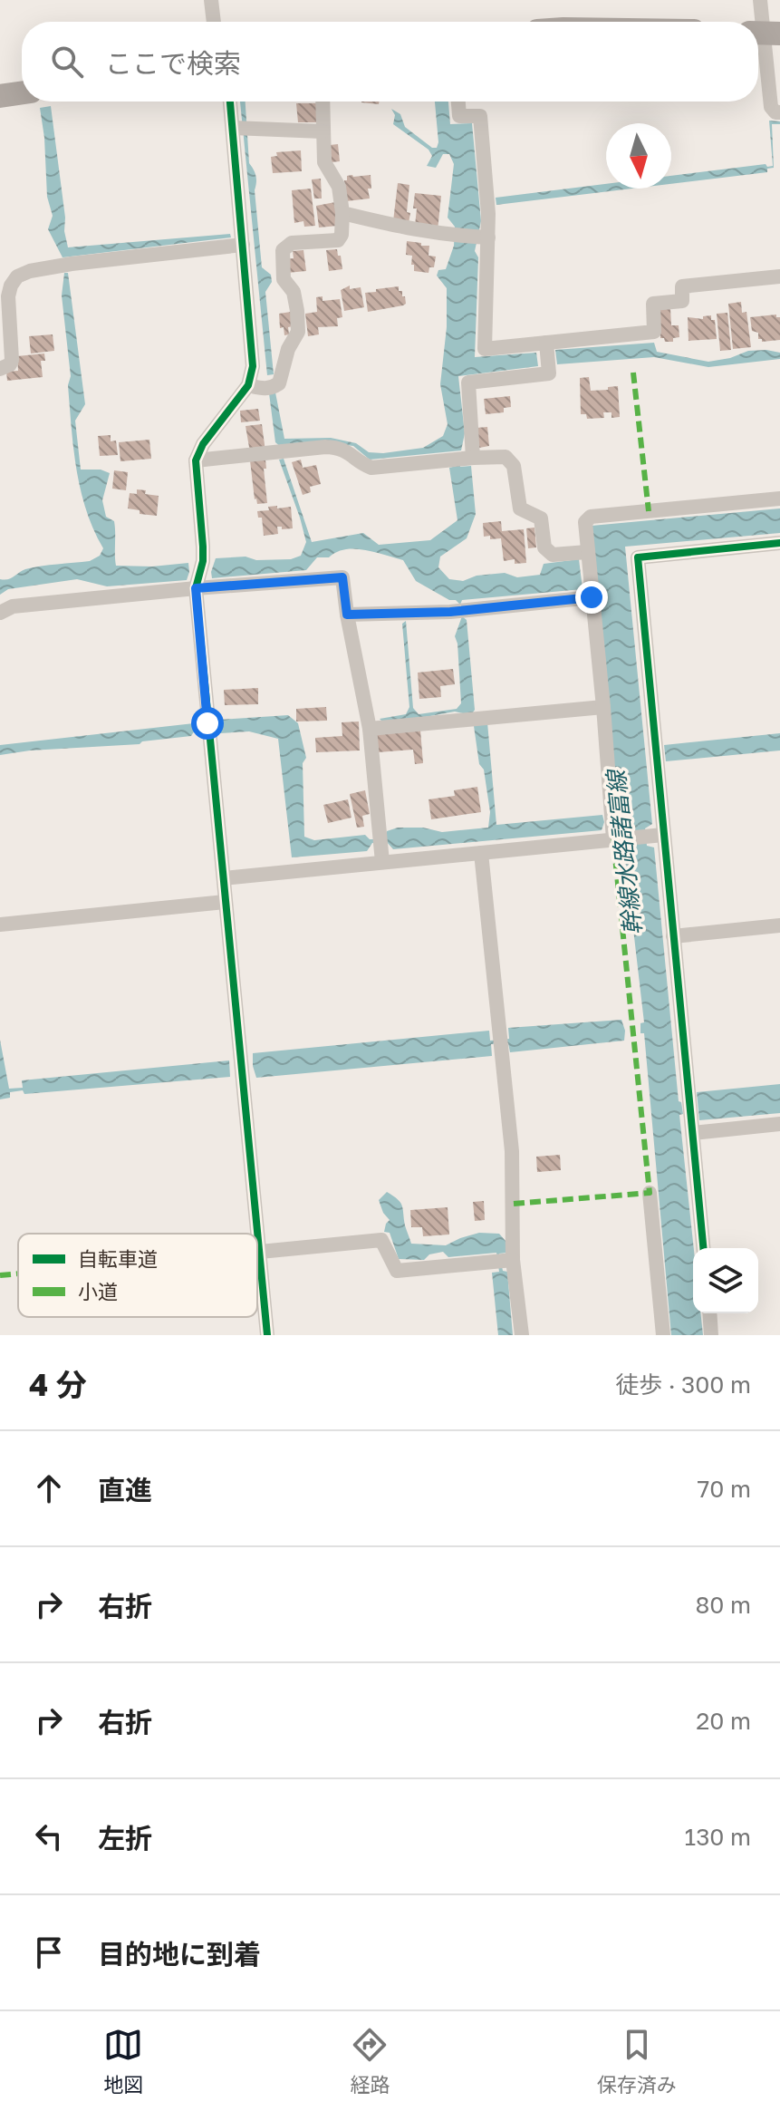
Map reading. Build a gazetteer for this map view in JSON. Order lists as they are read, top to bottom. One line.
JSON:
{"water":["幹線水路諸富線"],"legend":["自転車道","小道"],"north":"bottom","page":{"search":"ここで検索","heading":["4 分","徒歩 · 300 m"],"list":[["直進","70 m"],["右折","80 m"],["右折","20 m"],["左折","130 m"],"目的地に到着"],"nav":["地図","経路","保存済み"]}}
